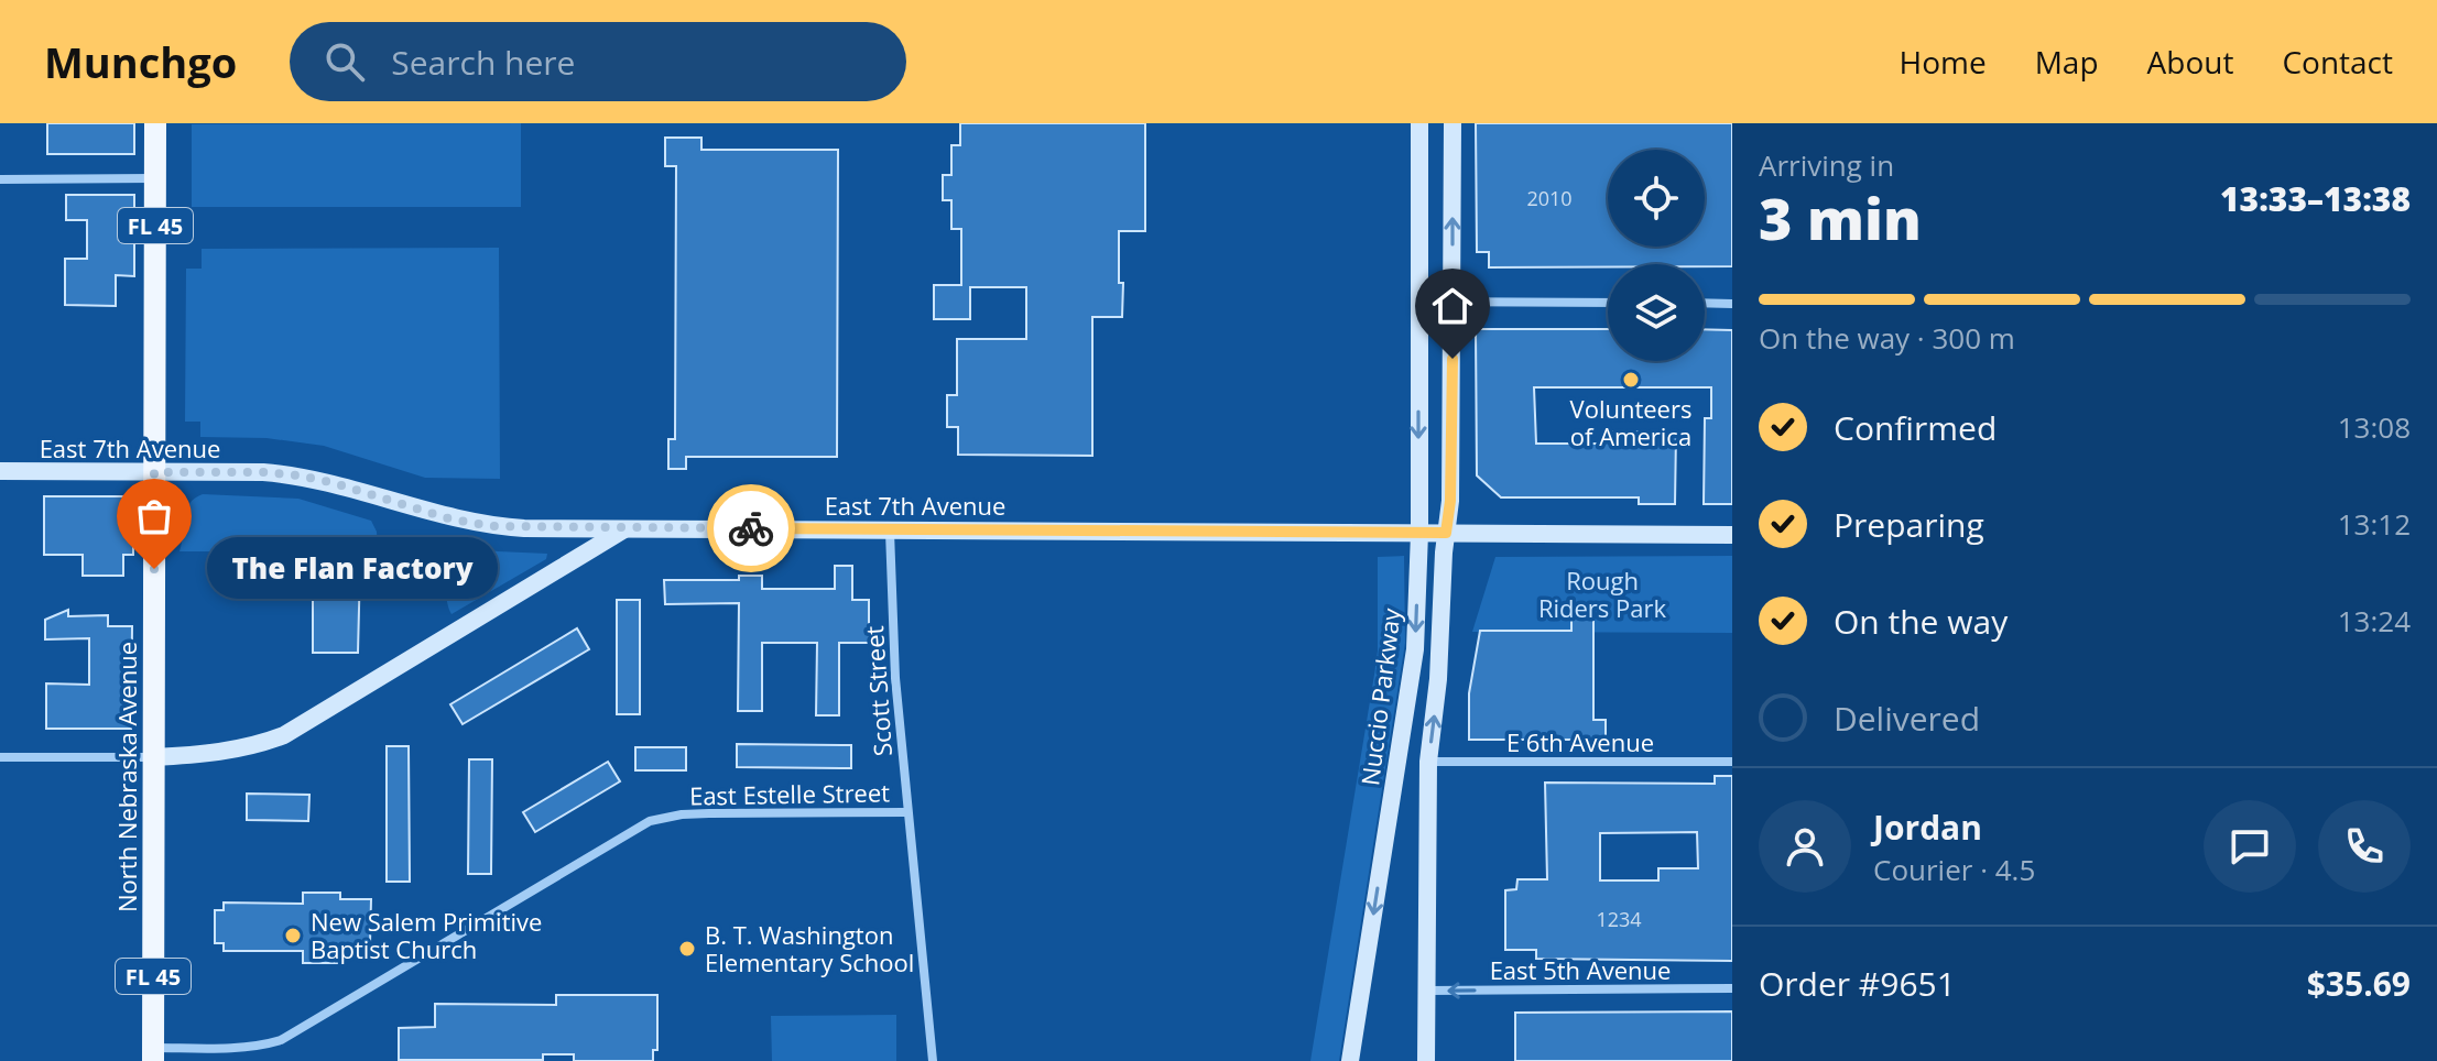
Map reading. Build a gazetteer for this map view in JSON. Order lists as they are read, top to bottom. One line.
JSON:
{"streets":{"main road":["FL 45","North Nebraska Avenue"],"street":["East 7th Avenue","Scott Street","Nuccio Parkway","E 6th Avenue","East Estelle Street","East 5th Avenue"]},"crossings":[["East 7th Avenue","Scott Street"],["East 7th Avenue","Nuccio Parkway"],["East 7th Avenue","North Nebraska Avenue"],["Scott Street","East Estelle Street"],["North Nebraska Avenue","East Estelle Street"]],"one_way":["East 5th Avenue"],"parks":["Rough Riders Park"],"places":["Volunteers of America","The Flan Factory","New Salem Primitive Baptist Church","B. T. Washington Elementary School"],"house_numbers":["2010","1234"],"page":{"header":"Munchgo","search":"Search here","nav":["Home","Map","About","Contact"],"heading":["3 min","Arriving in","13:33–13:38"],"panel":["Jordan","Courier · 4.5","Order #9651","$35.69"],"bar":"On the way · 300 m","list":[["Confirmed","13:08"],["Preparing","13:12"],["On the way","13:24"],"Delivered"],"bubble":"The Flan Factory"}}
